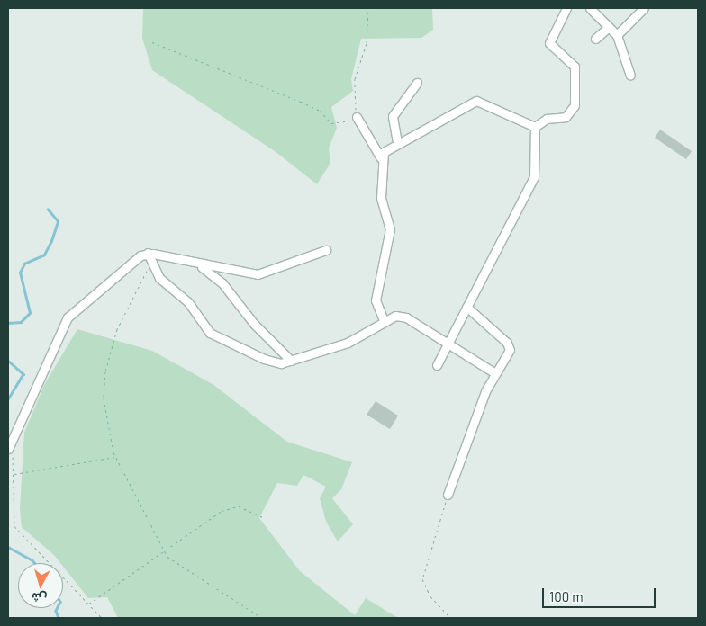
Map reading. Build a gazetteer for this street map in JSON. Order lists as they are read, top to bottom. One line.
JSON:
{"scale_bar":"100 m","north":"bottom"}
